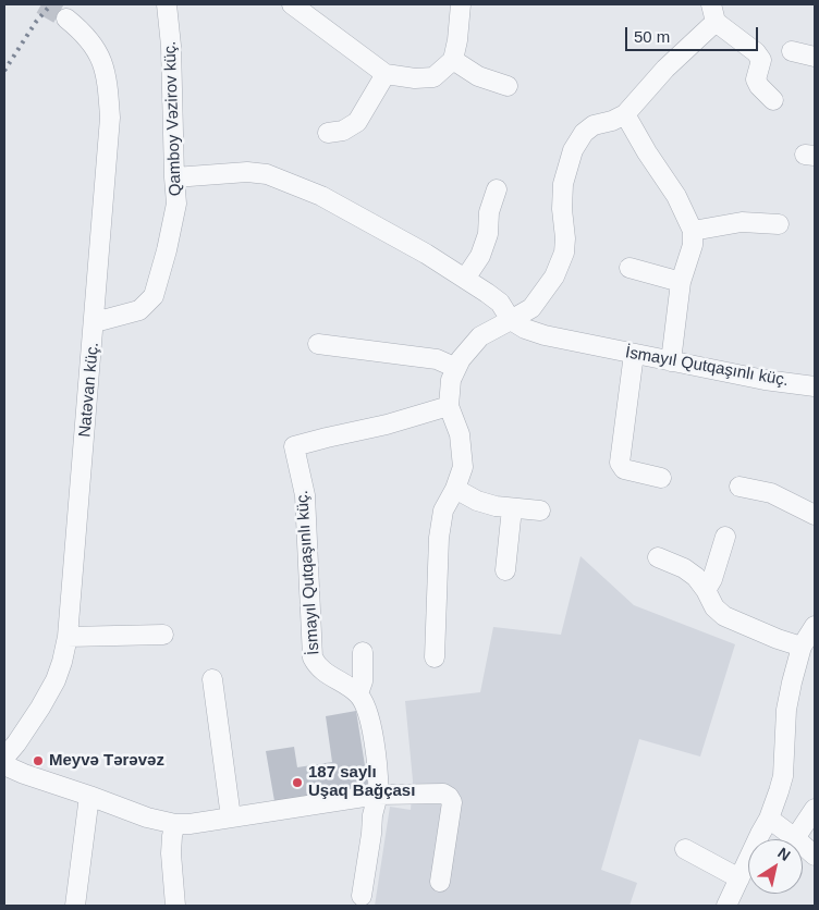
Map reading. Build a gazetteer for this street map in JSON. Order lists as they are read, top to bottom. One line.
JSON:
{"streets":{"street":["Qamboy Vəzirov küç.","İsmayıl Qutqaşınlı küç.","Natəvan küç."]},"crossings":[["Qamboy Vəzirov küç.","Natəvan küç."]],"places":["Meyvə Tərəvəz","187 saylı Uşaq Bağçası"],"scale_bar":"50 m","north":"top right"}
